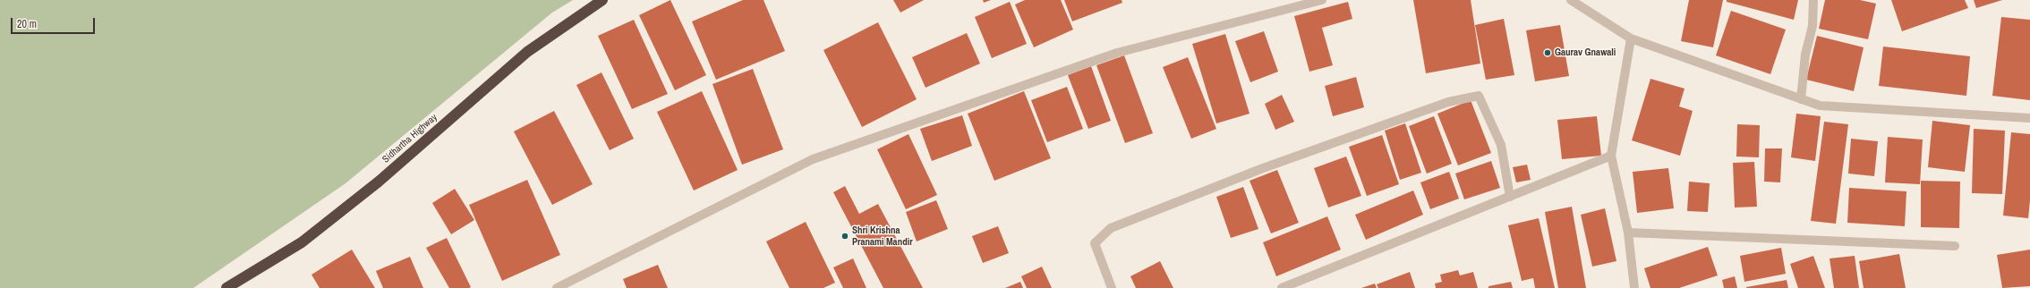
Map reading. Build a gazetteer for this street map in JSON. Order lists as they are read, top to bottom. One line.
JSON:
{"streets":{"highway":["Sidhartha Highway"]},"places":["Gaurav Gnawali","Shri Krishna Pranami Mandir"],"scale_bar":"20 m"}
